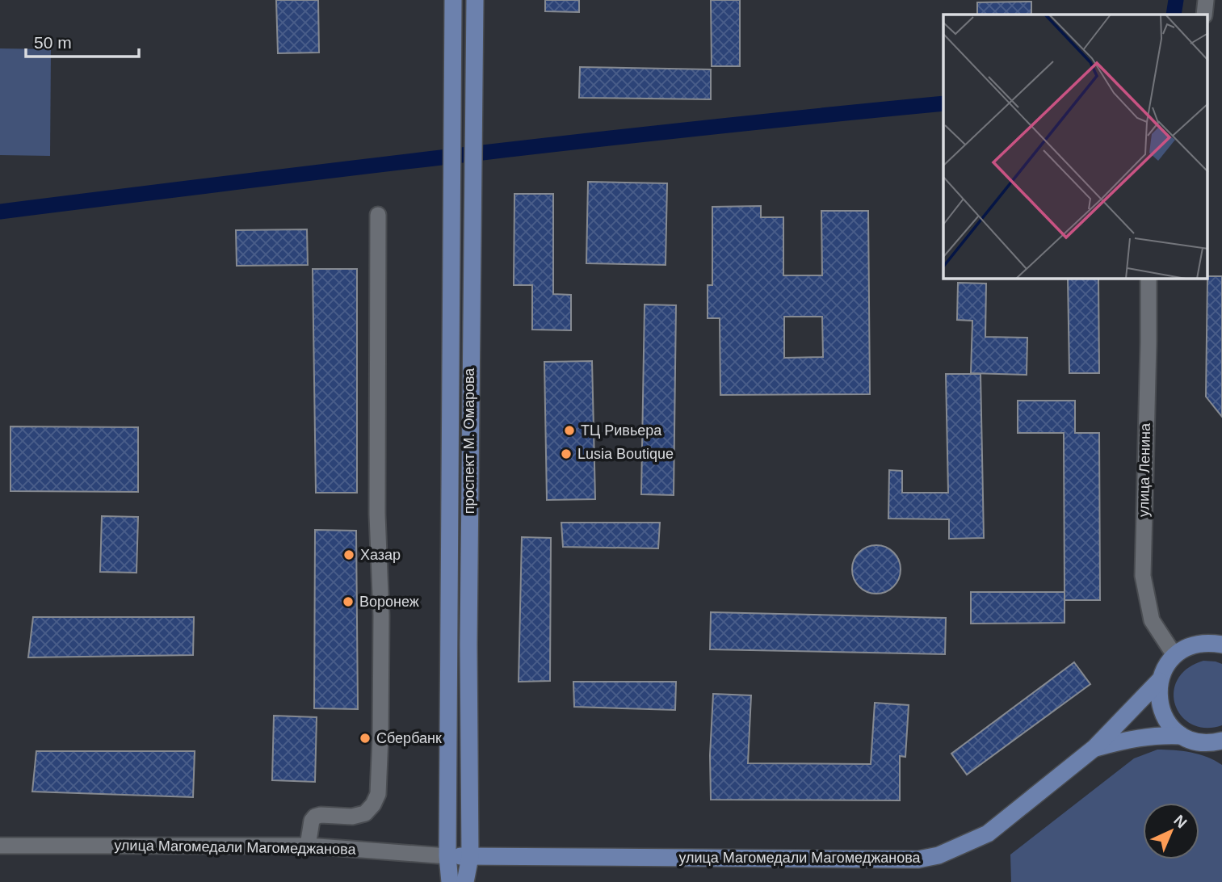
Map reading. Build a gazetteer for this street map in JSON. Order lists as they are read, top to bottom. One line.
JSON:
{"streets":{"main road":["проспект М. Омарова","улица Магомедали Магомеджановa","улица Магомедали Магомеджанова"],"street":["улица Ленина"]},"crossings":[["проспект М. Омарова","улица Магомедали Магомеджановa"],["проспект М. Омарова","улица Магомедали Магомеджанова"],["улица Ленина","улица Магомедали Магомеджанова"],["улица Магомедали Магомеджановa","улица Магомедали Магомеджанова"]],"places":["ТЦ Ривьера","Lusia Boutique","Хазар","Воронеж","Сбербанк"],"scale_bar":"50 m","north":"top right"}
